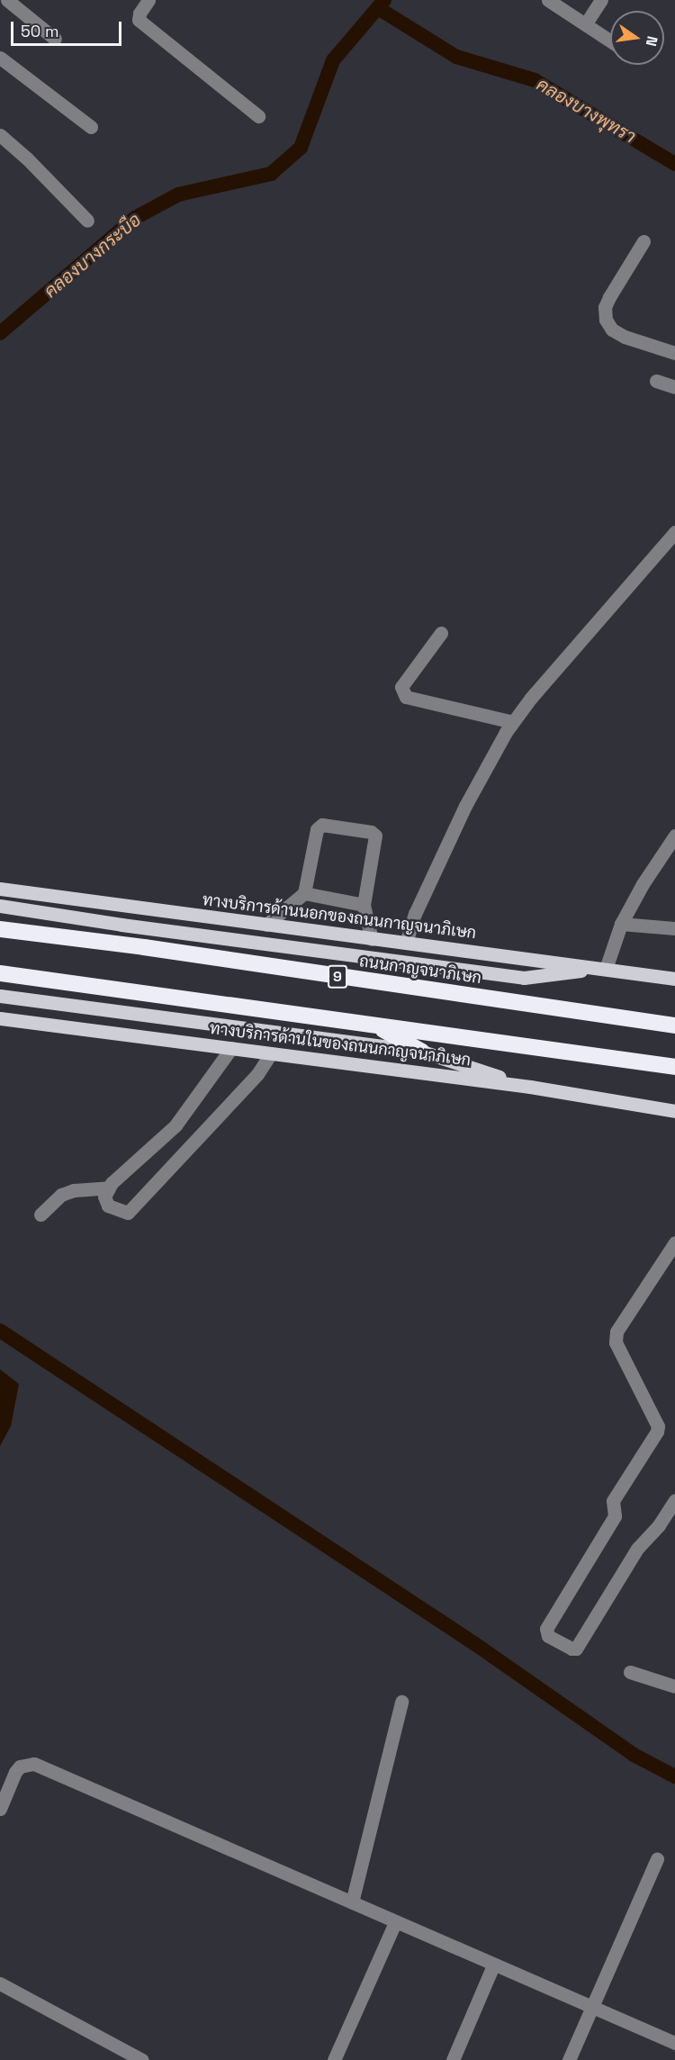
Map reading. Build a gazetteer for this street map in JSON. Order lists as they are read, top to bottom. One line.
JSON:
{"streets":{"highway":["ถนนกาญจนาภิเษก","9"],"main road":["ทางบริการด้านนอกของถนนกาญจนาภิเษก","ทางบริการด้านในของถนนกาญจนาภิเษก"]},"water":["คลองบางพุทรา","คลองบางกระบือ"],"scale_bar":"50 m","north":"right"}
